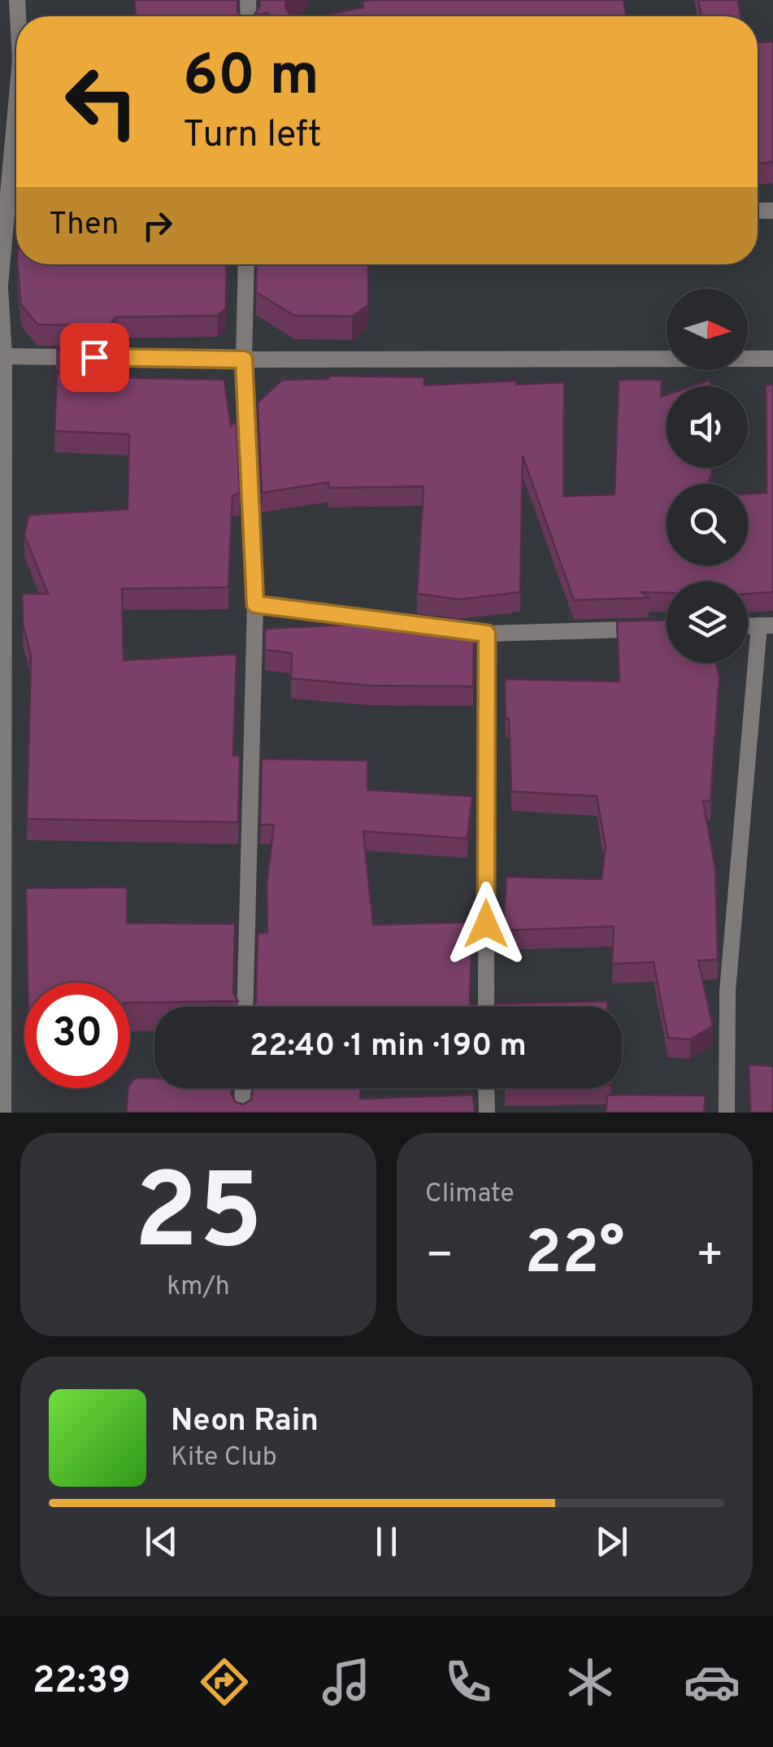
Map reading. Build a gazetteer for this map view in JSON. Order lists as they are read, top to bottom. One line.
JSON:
{"north":"right","page":{"turn":["60 m","Turn left"],"then":"Then","limit":"30","trip":"22:40 · 1 min · 190 m","tile":[["25","km/h"],"Climate"],"heat":["−","22°","+"],"song":["Neon Rain","Kite Club"],"tabs":"22:39"}}
